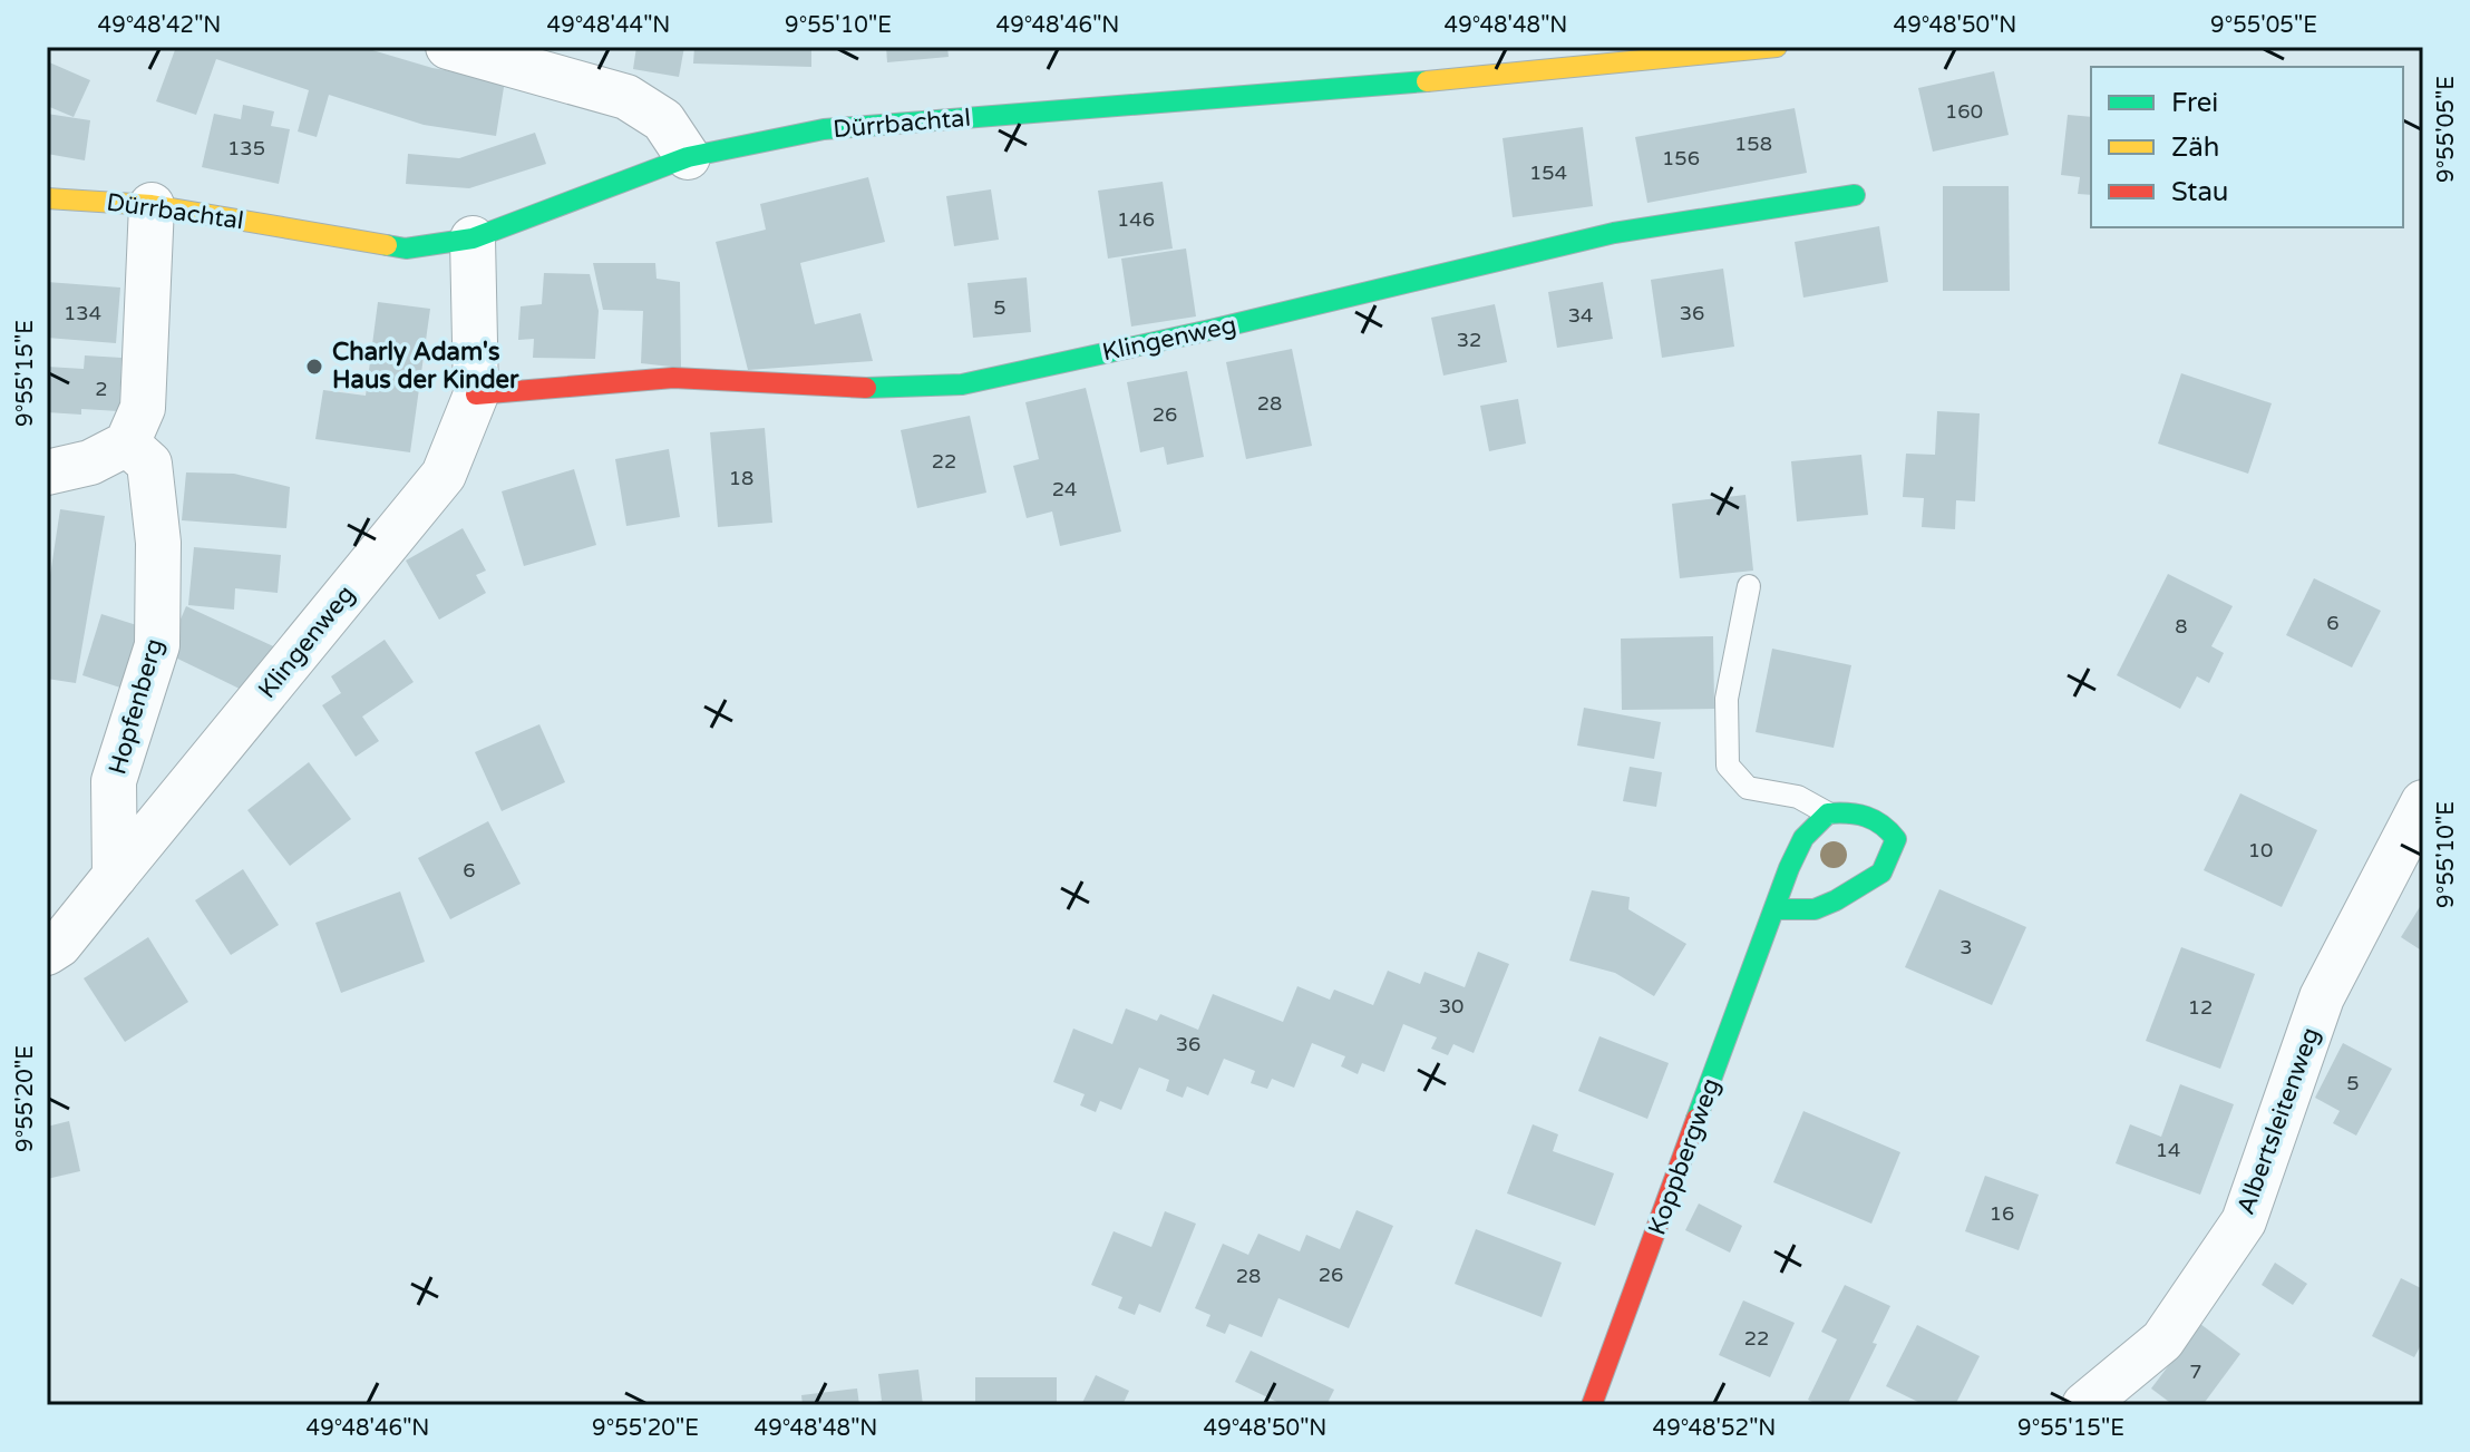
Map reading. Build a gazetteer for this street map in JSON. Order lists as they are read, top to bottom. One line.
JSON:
{"streets":{"street":["Dürrbachtal","Klingenweg","Hopfenberg","Albertsleitenweg","Koppbergweg"]},"crossings":[["Dürrbachtal","Klingenweg"],["Klingenweg","Hopfenberg"]],"places":["Charly Adam's Haus der Kinder"],"house_numbers":["160","158","135","156","154","146","5","134","36","34","32","2","28","26","22","18","24","6","8","10","6","3","30","12","36","5","14","16","26","28","22","7"],"legend":["Frei","Zäh","Stau"],"coordinates":["49°48'42\"N","49°48'44\"N","9°55'10\"E","49°48'46\"N","49°48'48\"N","49°48'50\"N","9°55'05\"E","9°55'15\"E","9°55'20\"E","49°48'52\"N"]}
